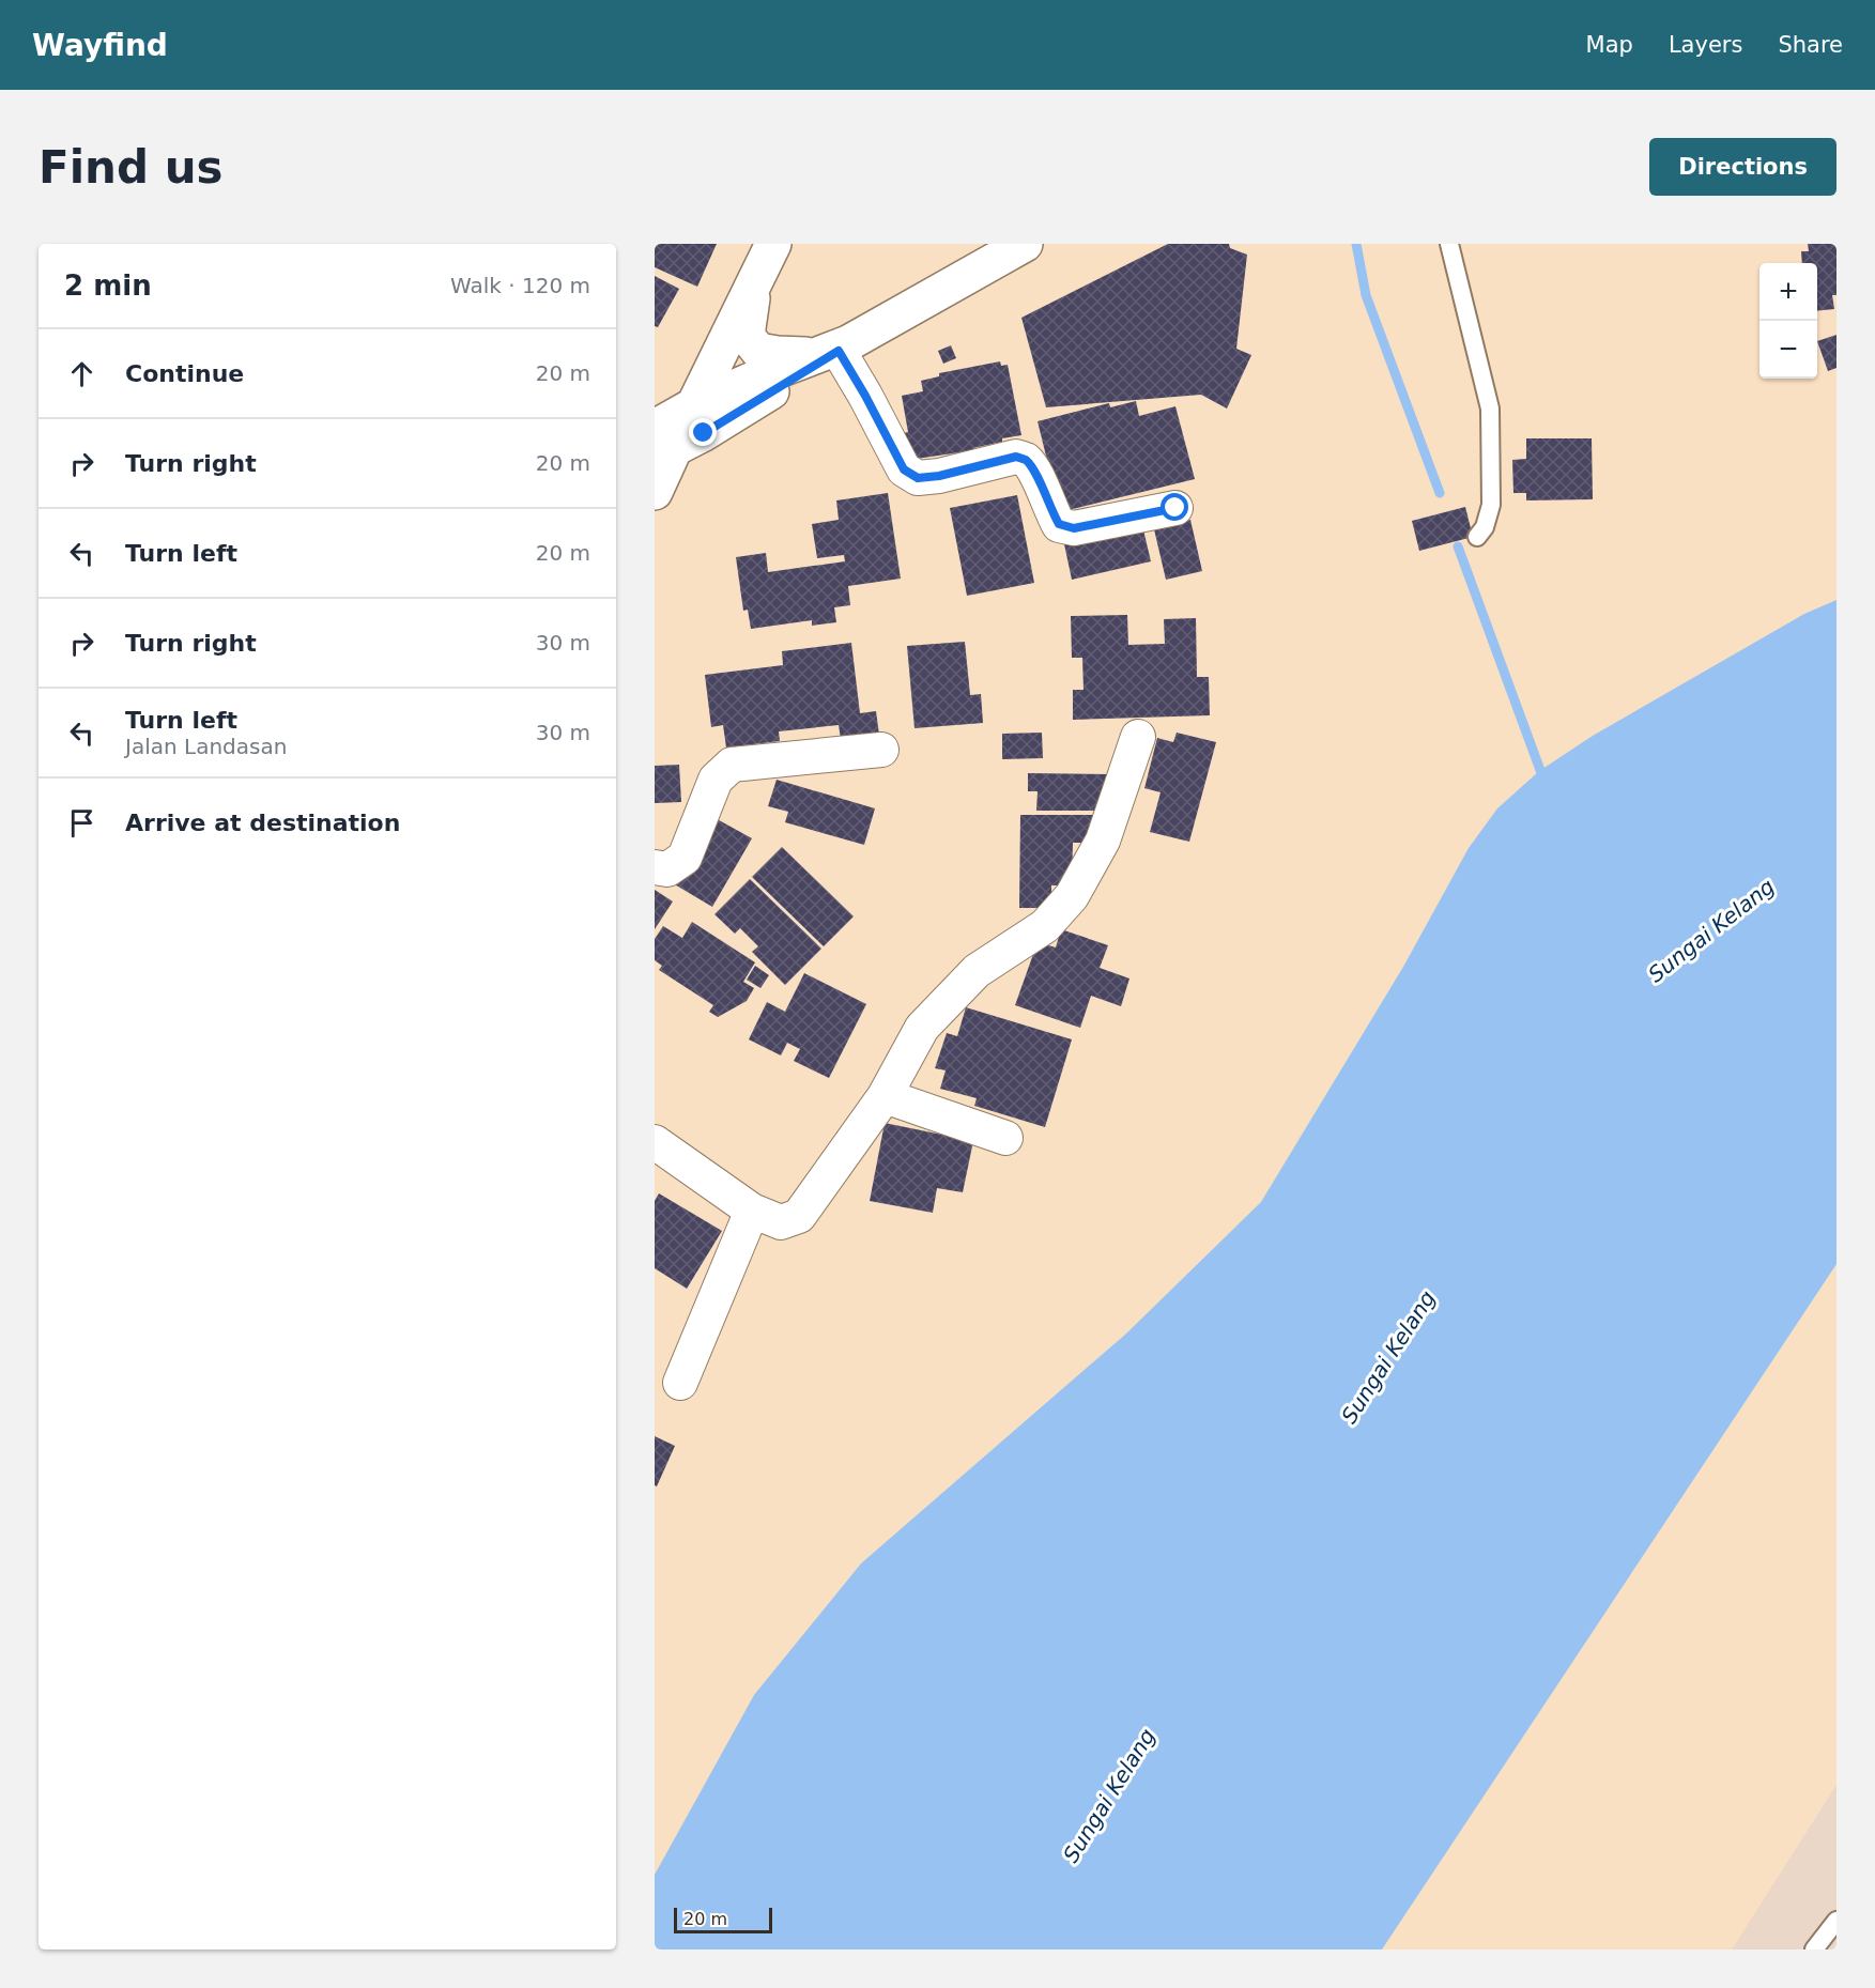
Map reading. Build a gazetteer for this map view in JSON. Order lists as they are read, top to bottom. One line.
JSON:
{"water":["Sungai Kelang"],"scale_bar":"20 m","page":{"header":"Wayfind","nav":["Map","Layers","Share"],"buttons":"Directions","title":"Find us","heading":["2 min","Walk · 120 m"],"map_buttons":["+","−"],"list":[["Continue","20 m"],["Turn right","20 m"],["Turn left","20 m"],["Turn right","30 m"],["Turn left","Jalan Landasan","30 m"],"Arrive at destination"],"scale":"20 m"}}
